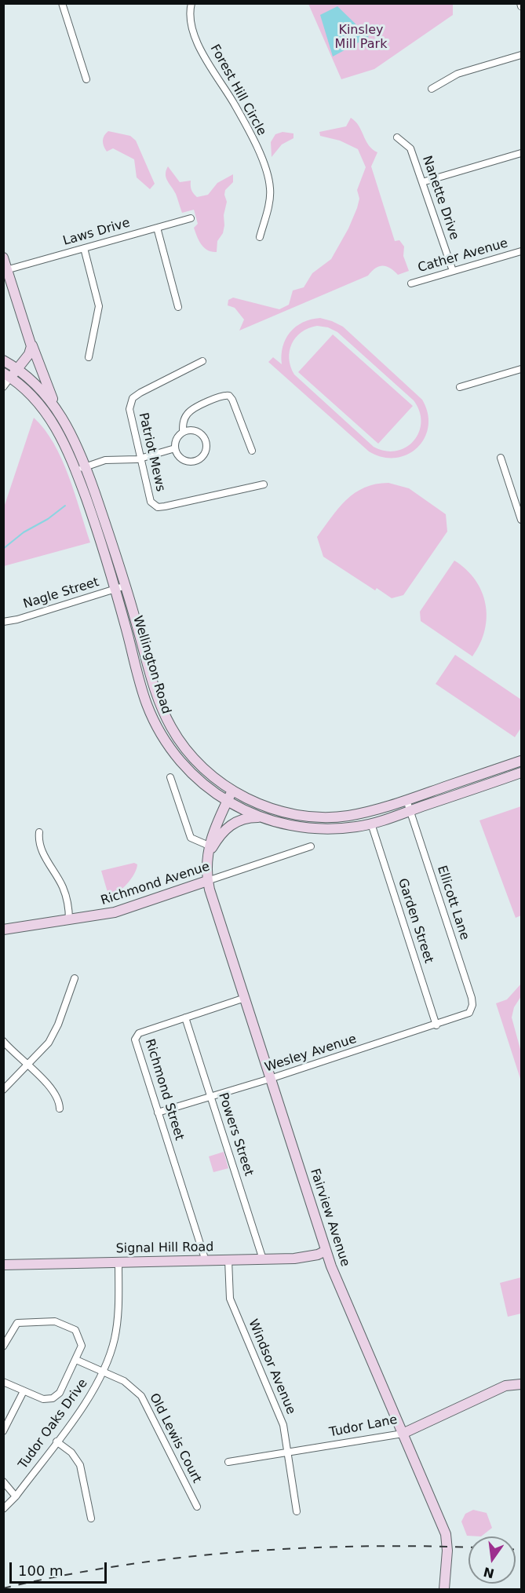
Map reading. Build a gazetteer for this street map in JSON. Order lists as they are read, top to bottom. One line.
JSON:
{"streets":{"main road":["Wellington Road","Richmond Avenue","Fairview Avenue","Signal Hill Road","Tudor Lane"],"street":["Forest Hill Circle","Nanette Drive","Laws Drive","Cather Avenue","Patriot Mews","Nagle Street","Ellicott Lane","Garden Street","Wesley Avenue","Richmond Street","Powers Street","Windsor Avenue","Tudor Oaks Drive","Old Lewis Court"]},"crossings":[["Nanette Drive","Cather Avenue"],["Nagle Street","Wellington Road"],["Wellington Road","Ellicott Lane"],["Wellington Road","Garden Street"],["Wellington Road","Fairview Avenue"],["Richmond Avenue","Fairview Avenue"],["Ellicott Lane","Wesley Avenue"],["Garden Street","Wesley Avenue"],["Wesley Avenue","Richmond Street"],["Wesley Avenue","Powers Street"],["Wesley Avenue","Fairview Avenue"],["Richmond Street","Powers Street"],["Richmond Street","Fairview Avenue"],["Richmond Street","Signal Hill Road"],["Powers Street","Signal Hill Road"],["Fairview Avenue","Signal Hill Road"],["Fairview Avenue","Tudor Lane"],["Signal Hill Road","Windsor Avenue"],["Signal Hill Road","Tudor Oaks Drive"],["Windsor Avenue","Tudor Lane"],["Tudor Oaks Drive","Old Lewis Court"]],"parks":["Kinsley Mill Park"],"scale_bar":"100 m","north":"bottom"}
